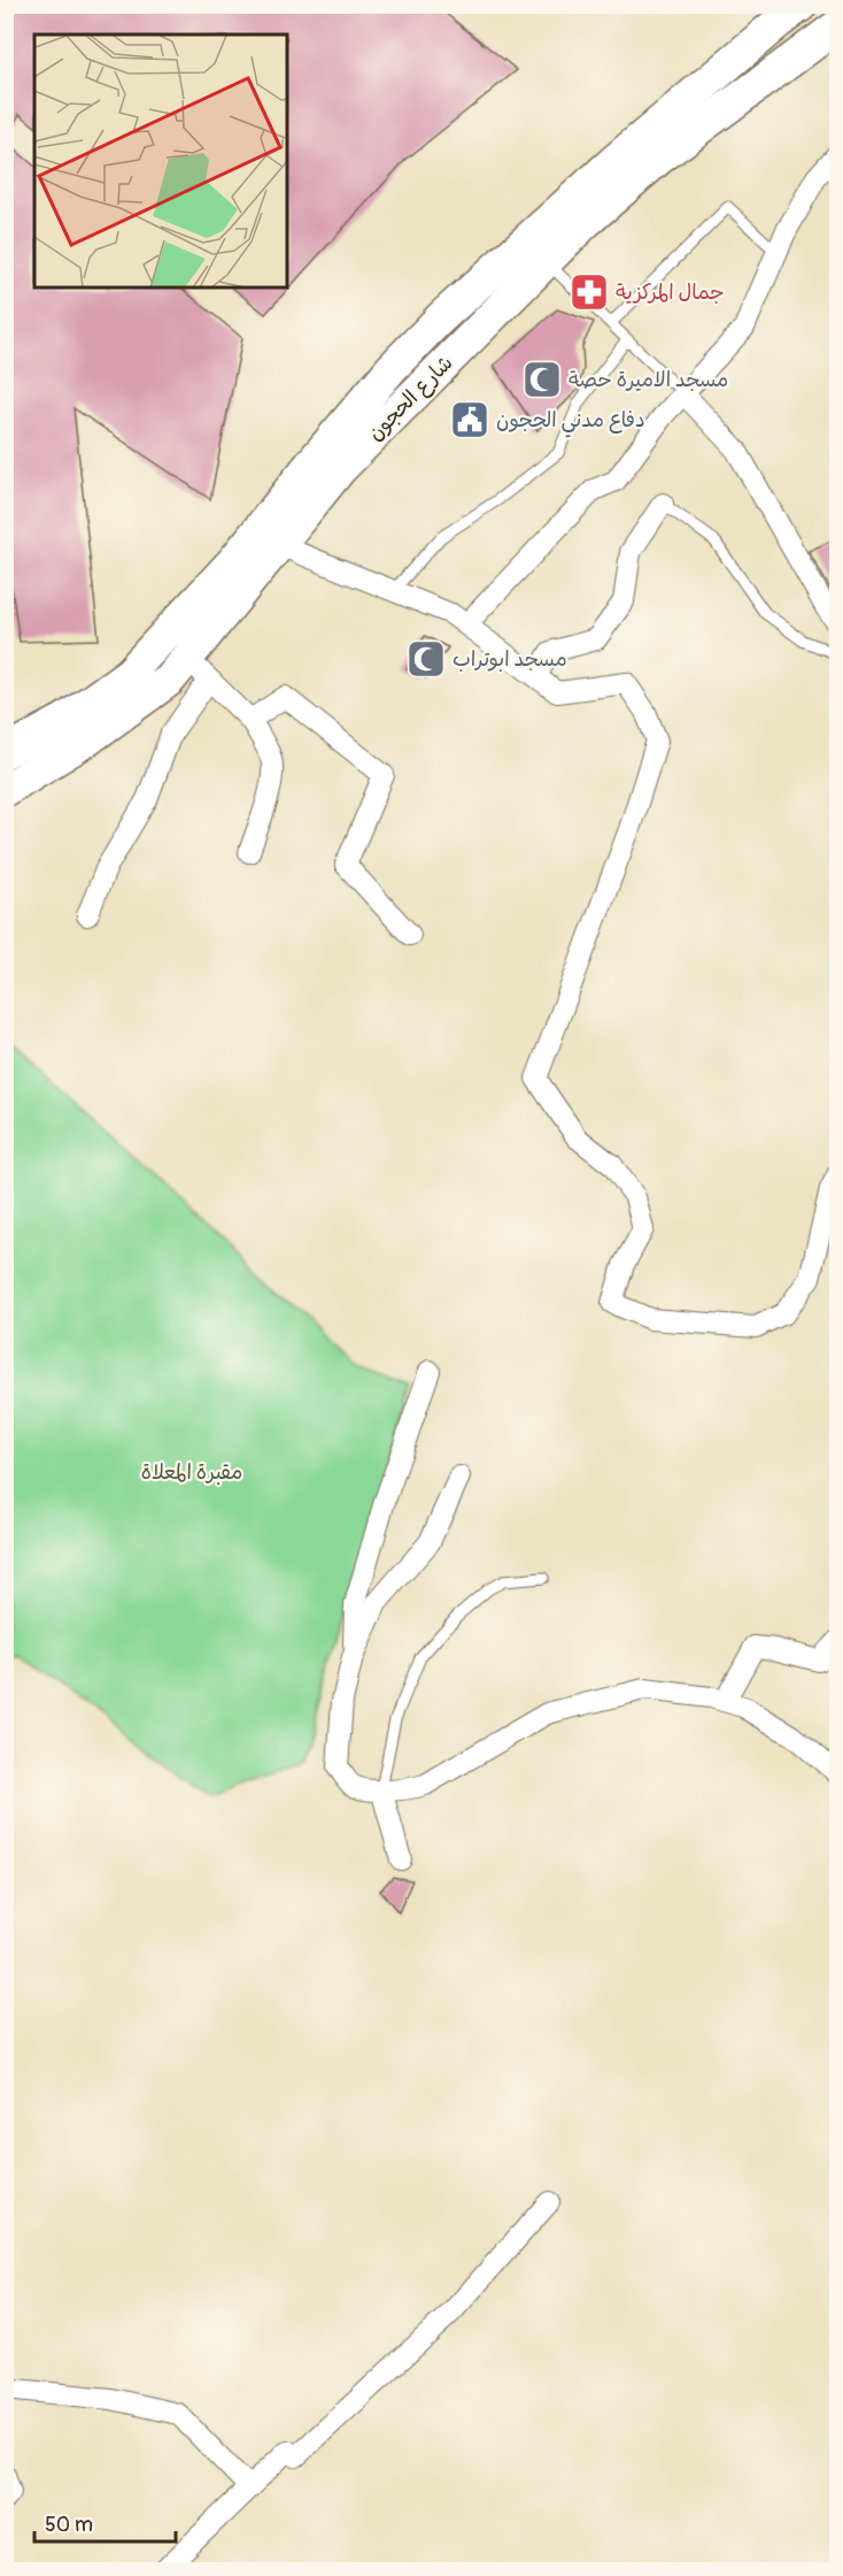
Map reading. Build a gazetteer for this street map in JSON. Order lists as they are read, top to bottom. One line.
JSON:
{"streets":{"main road":["شارع الحجون"]},"parks":["مقبرة المعلاة"],"places":{"pharmacy":["جمال المركزية"],"mosque":["مسجد الاميرة حصة","مسجد ابوتراب"],"public building":["دفاع مدني الحجون"]},"scale_bar":"50 m"}
